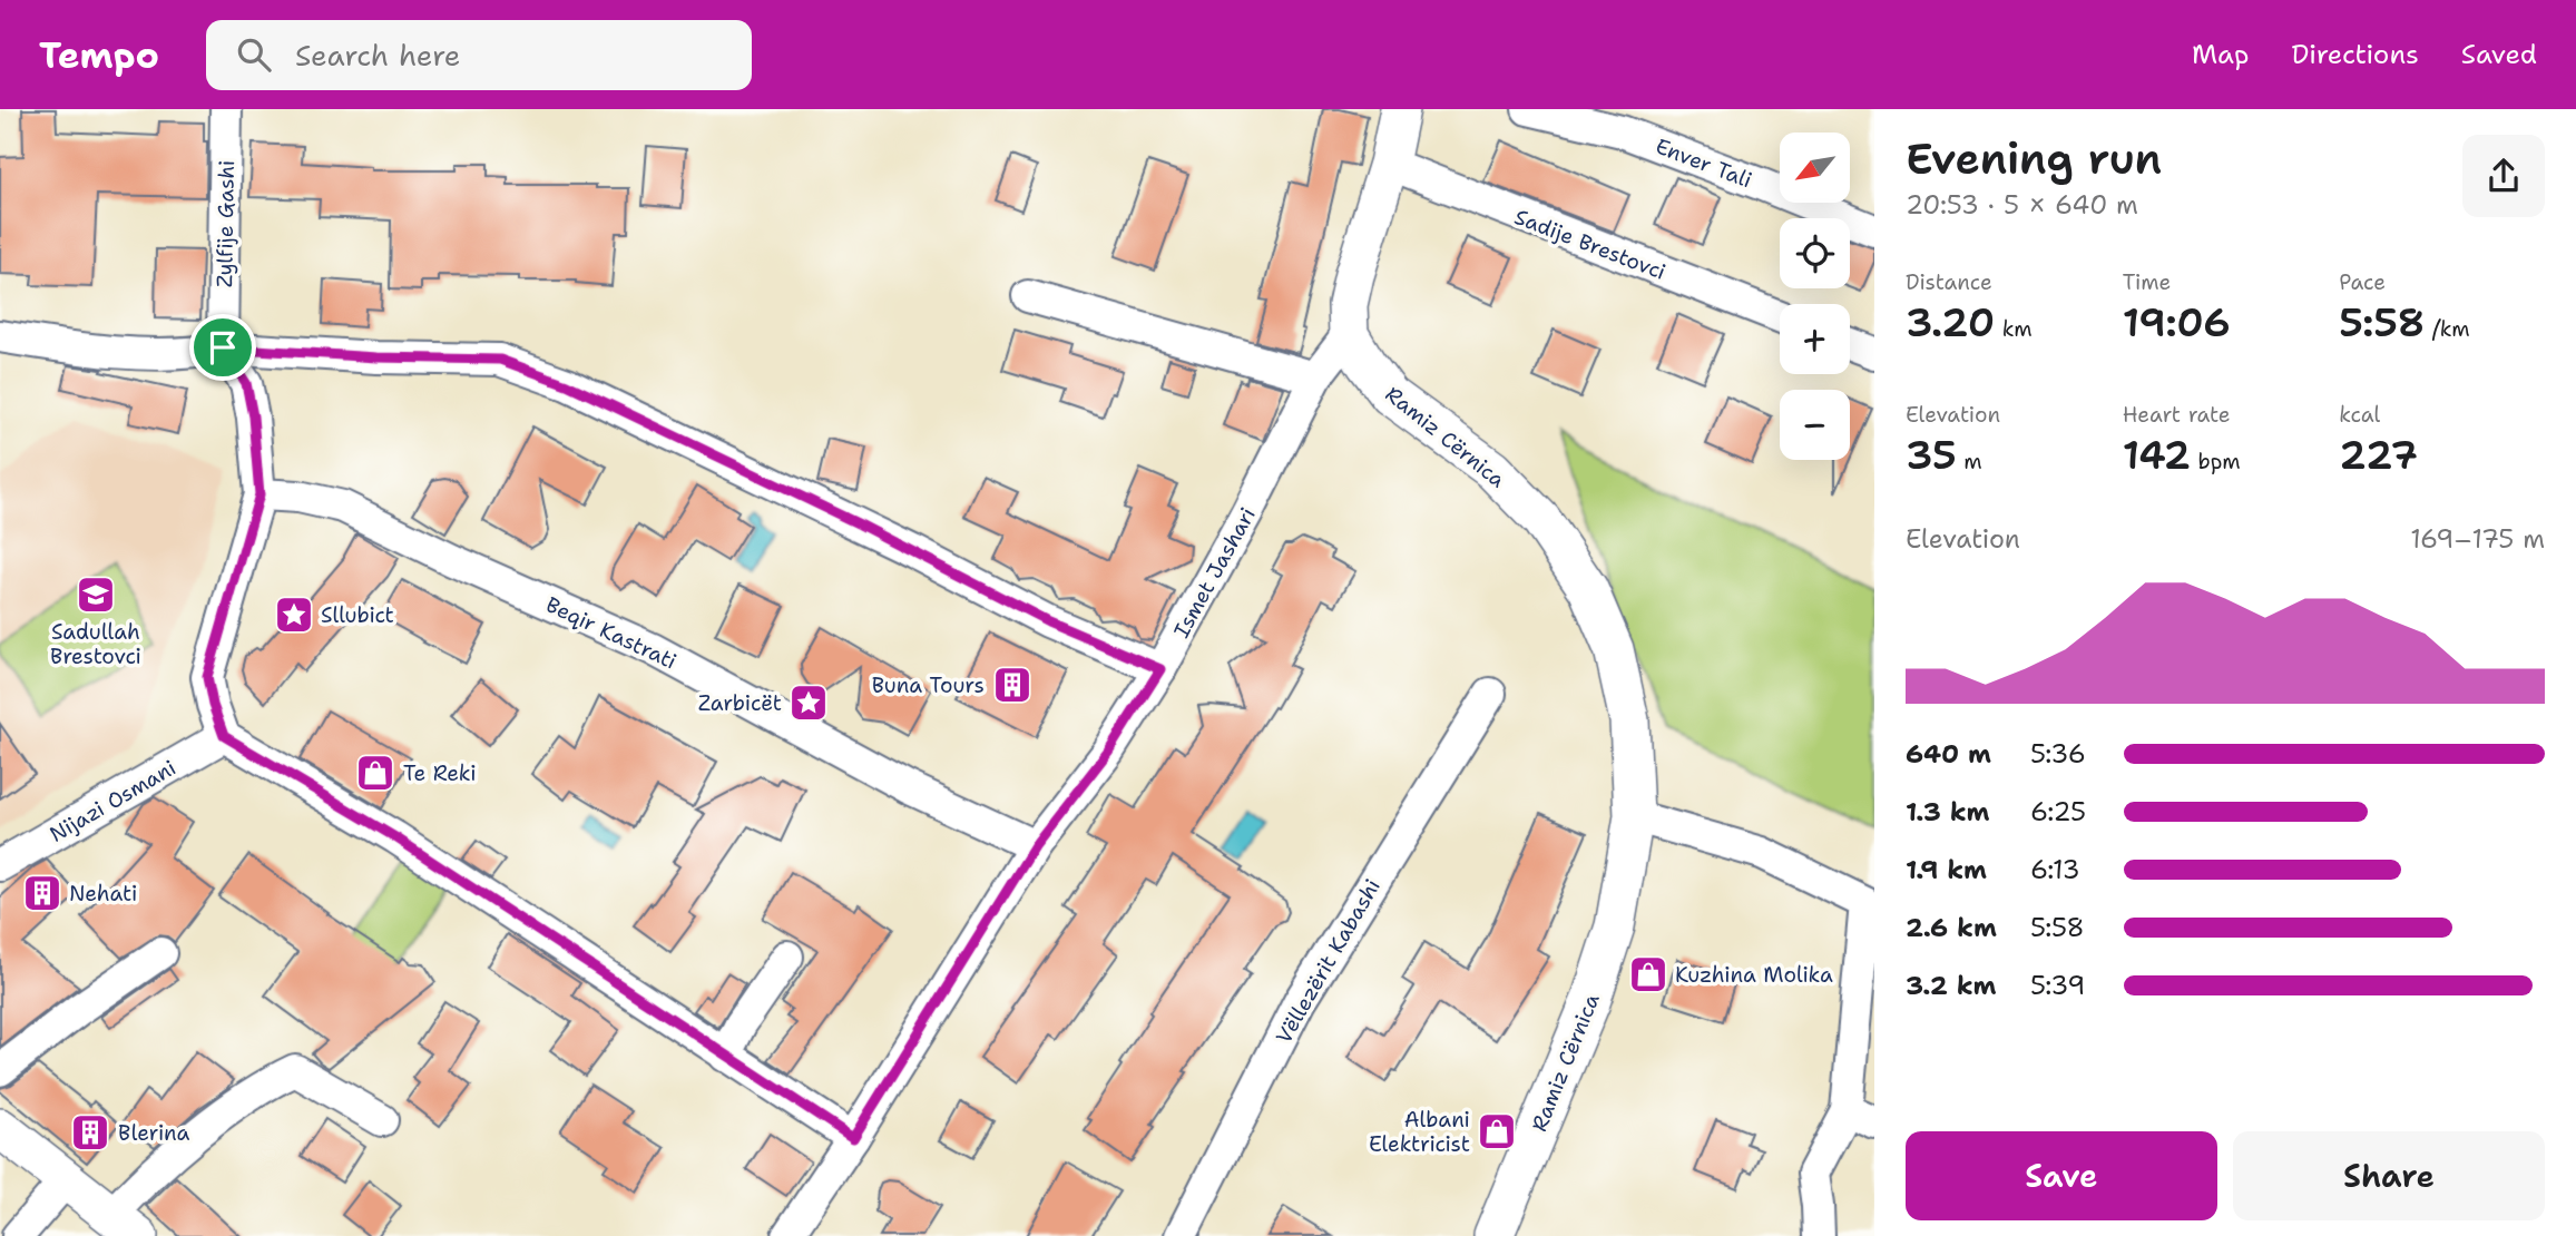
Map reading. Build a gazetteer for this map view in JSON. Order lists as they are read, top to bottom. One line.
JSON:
{"streets":{"street":["Enver Tali","Zylfije Gashi","Sadije Brestovci","Ramiz Cërnica","Ismet Jashari","Beqir Kastrati","Nijazi Osmani","Vëllezërit Kabashi"]},"crossings":[["Ramiz Cërnica","Ismet Jashari"],["Ismet Jashari","Beqir Kastrati"]],"places":{"school or university":["Sadullah Brestovci"],"place":["Sllubict","Zarbicët"],"building":["Buna Tours","Nehati","Blerina"],"shop":["Te Reki","Kuzhina Molika","Albani Elektricist"]},"north":"bottom left","page":{"header":"Tempo","search":"Search here","nav":["Map","Directions","Saved"],"heading":["Evening run","20:53 · 5 × 640 m"],"map_buttons":["+","−"],"stats":[["Distance","3.20 km"],["Time","19:06"],["Pace","5:58 /km"],["Elevation","35 m"],["Heart rate","142 bpm"],["kcal","227"]],"chart":["Elevation","169–175 m"],"list":[{"name":"640 m","note":"5:36"},{"name":"1.3 km","note":"6:25"},{"name":"1.9 km","note":"6:13"},{"name":"2.6 km","note":"5:58"},{"name":"3.2 km","note":"5:39"}],"buttons":["Save","Share"]}}
